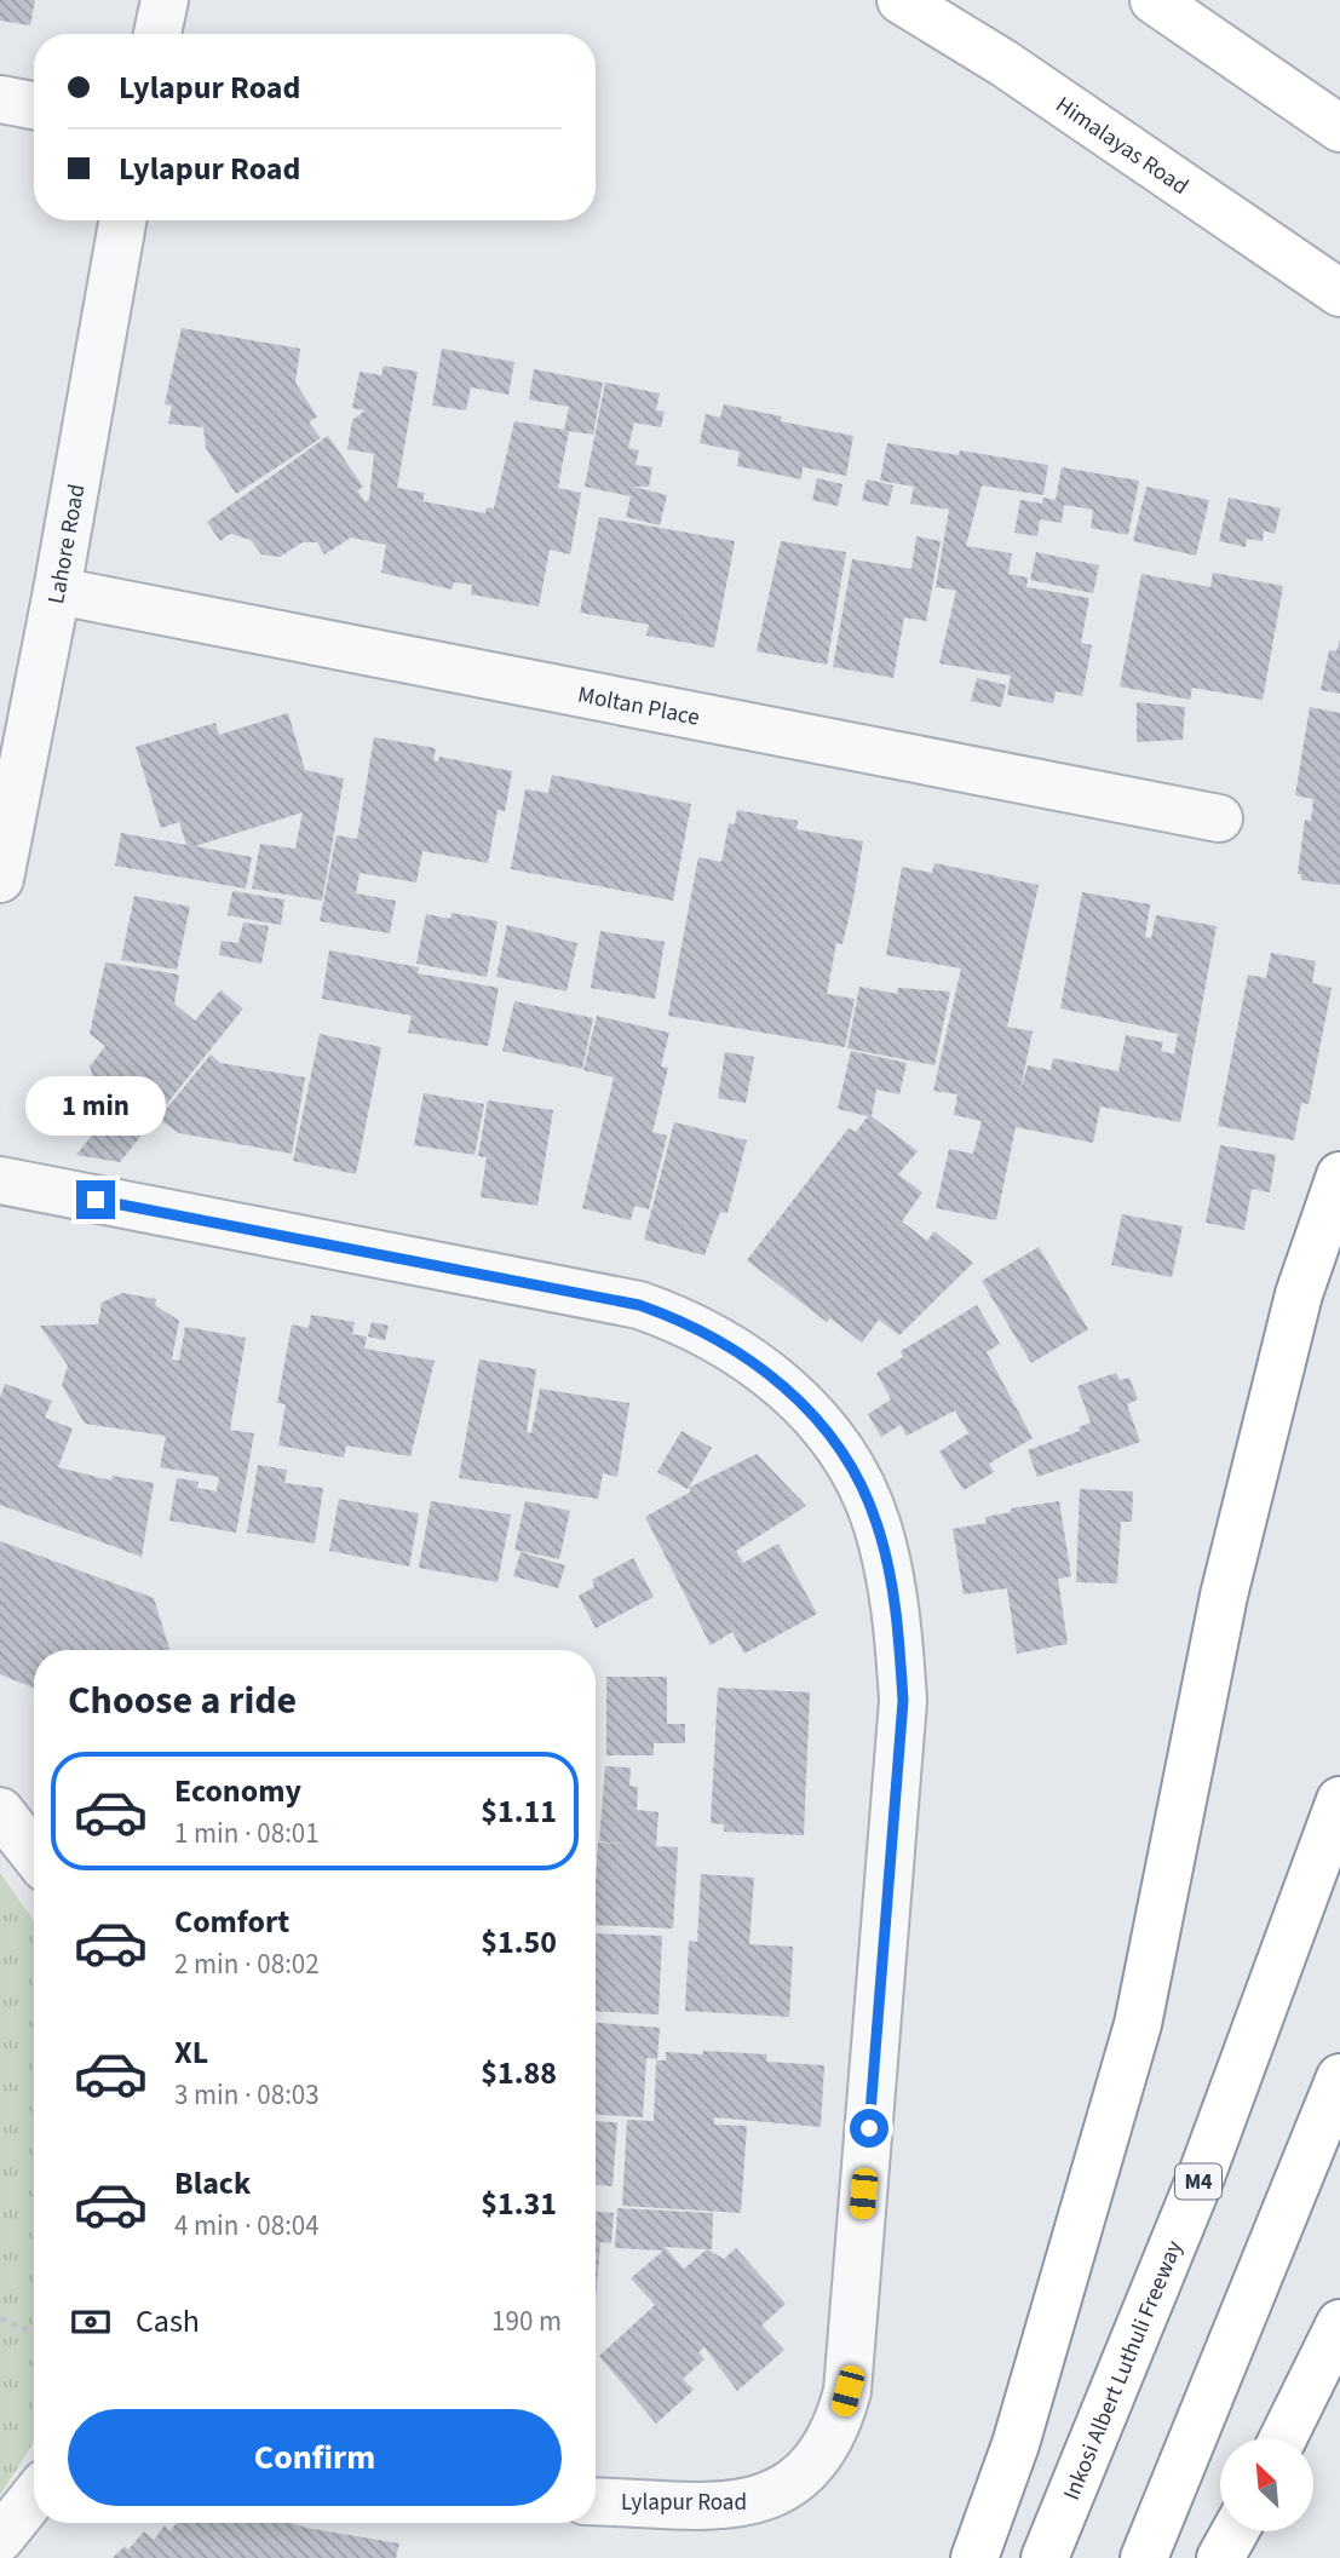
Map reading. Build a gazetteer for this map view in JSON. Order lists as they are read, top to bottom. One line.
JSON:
{"streets":{"main road":["Himalayas Road","M4","Inkosi Albert Luthuli Freeway"],"street":["Lahore Road","Moltan Place","Lylapur Road"]},"crossings":[["Lahore Road","Moltan Place"]],"north":"top left","page":{"banner":["Lylapur Road","Lylapur Road"],"bubble":"1 min","heading":"Choose a ride","list":[{"name":"Economy","note":"1 min · 08:01","value":"$1.11"},{"name":"Comfort","note":"2 min · 08:02","value":"$1.50"},{"name":"XL","note":"3 min · 08:03","value":"$1.88"},{"name":"Black","note":"4 min · 08:04","value":"$1.31"}],"pay":["Cash","190 m"],"buttons":"Confirm"}}
